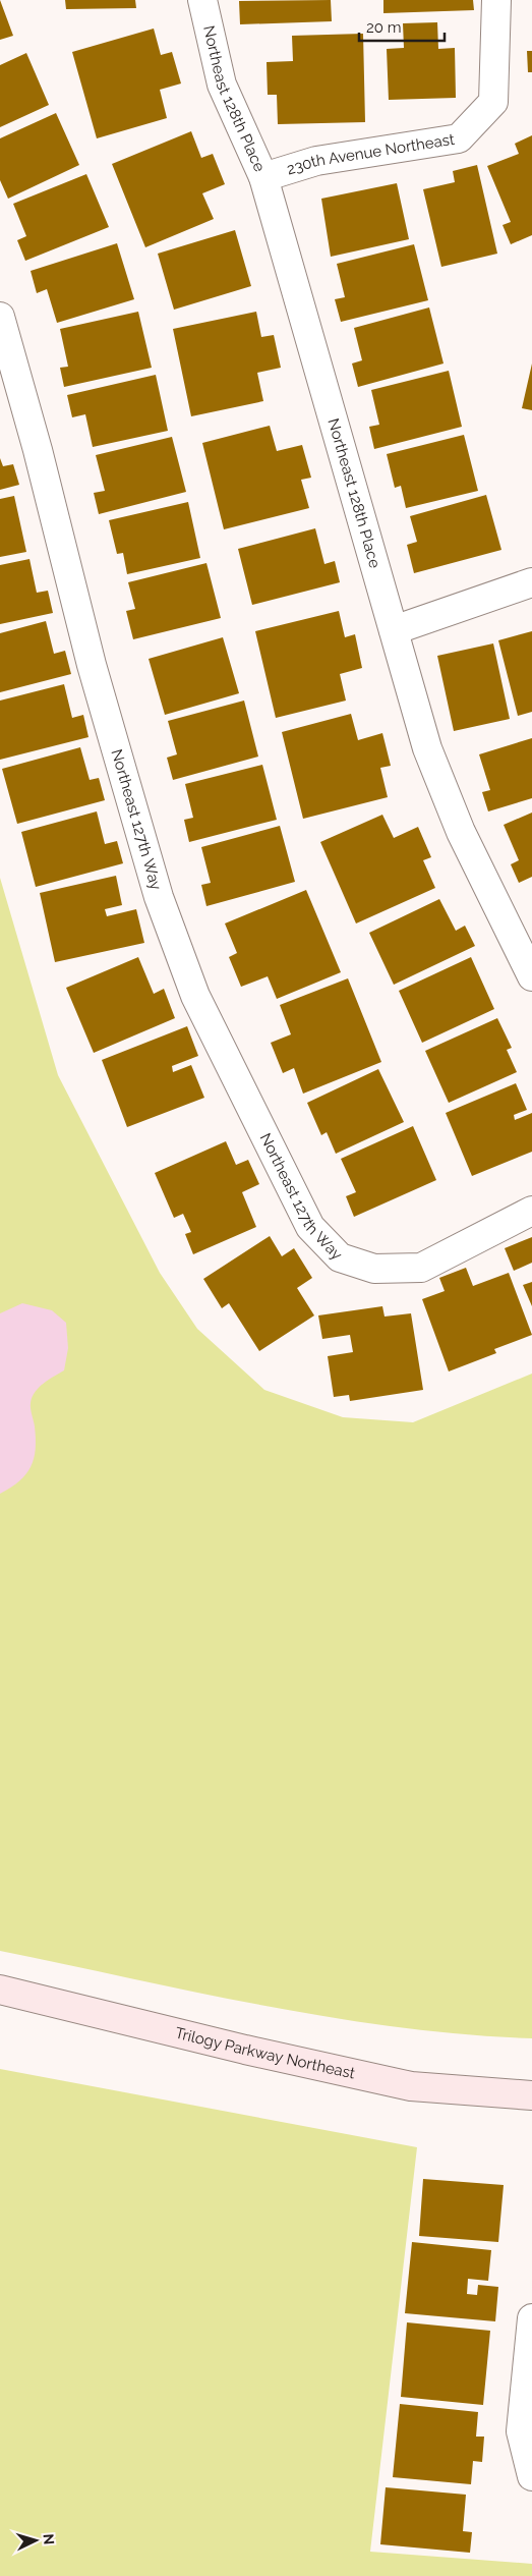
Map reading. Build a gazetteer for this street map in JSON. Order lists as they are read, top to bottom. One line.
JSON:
{"streets":{"street":["Northeast 128th Place","230th Avenue Northeast","Northeast 127th Way","Trilogy Parkway Northeast"]},"crossings":[["Northeast 128th Place","230th Avenue Northeast"]],"scale_bar":"20 m","north":"right"}
